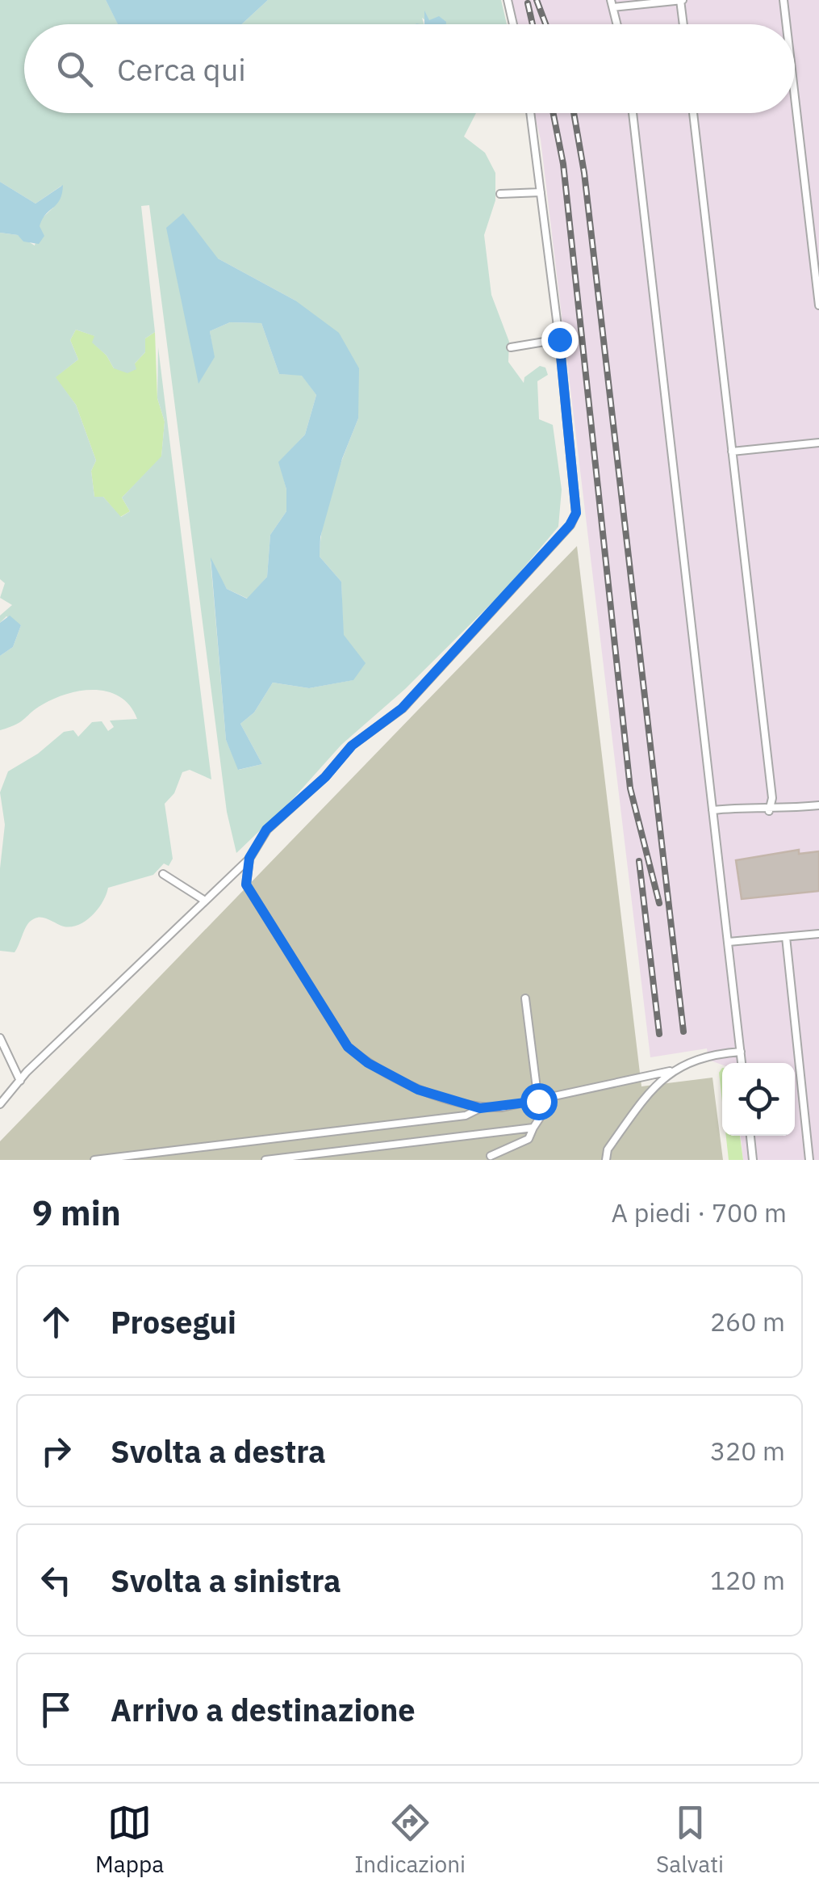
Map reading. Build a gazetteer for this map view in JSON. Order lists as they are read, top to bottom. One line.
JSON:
{"page":{"search":"Cerca qui","heading":["9 min","A piedi · 700 m"],"list":[["Prosegui","260 m"],["Svolta a destra","320 m"],["Svolta a sinistra","120 m"],"Arrivo a destinazione"],"nav":["Mappa","Indicazioni","Salvati"]}}
